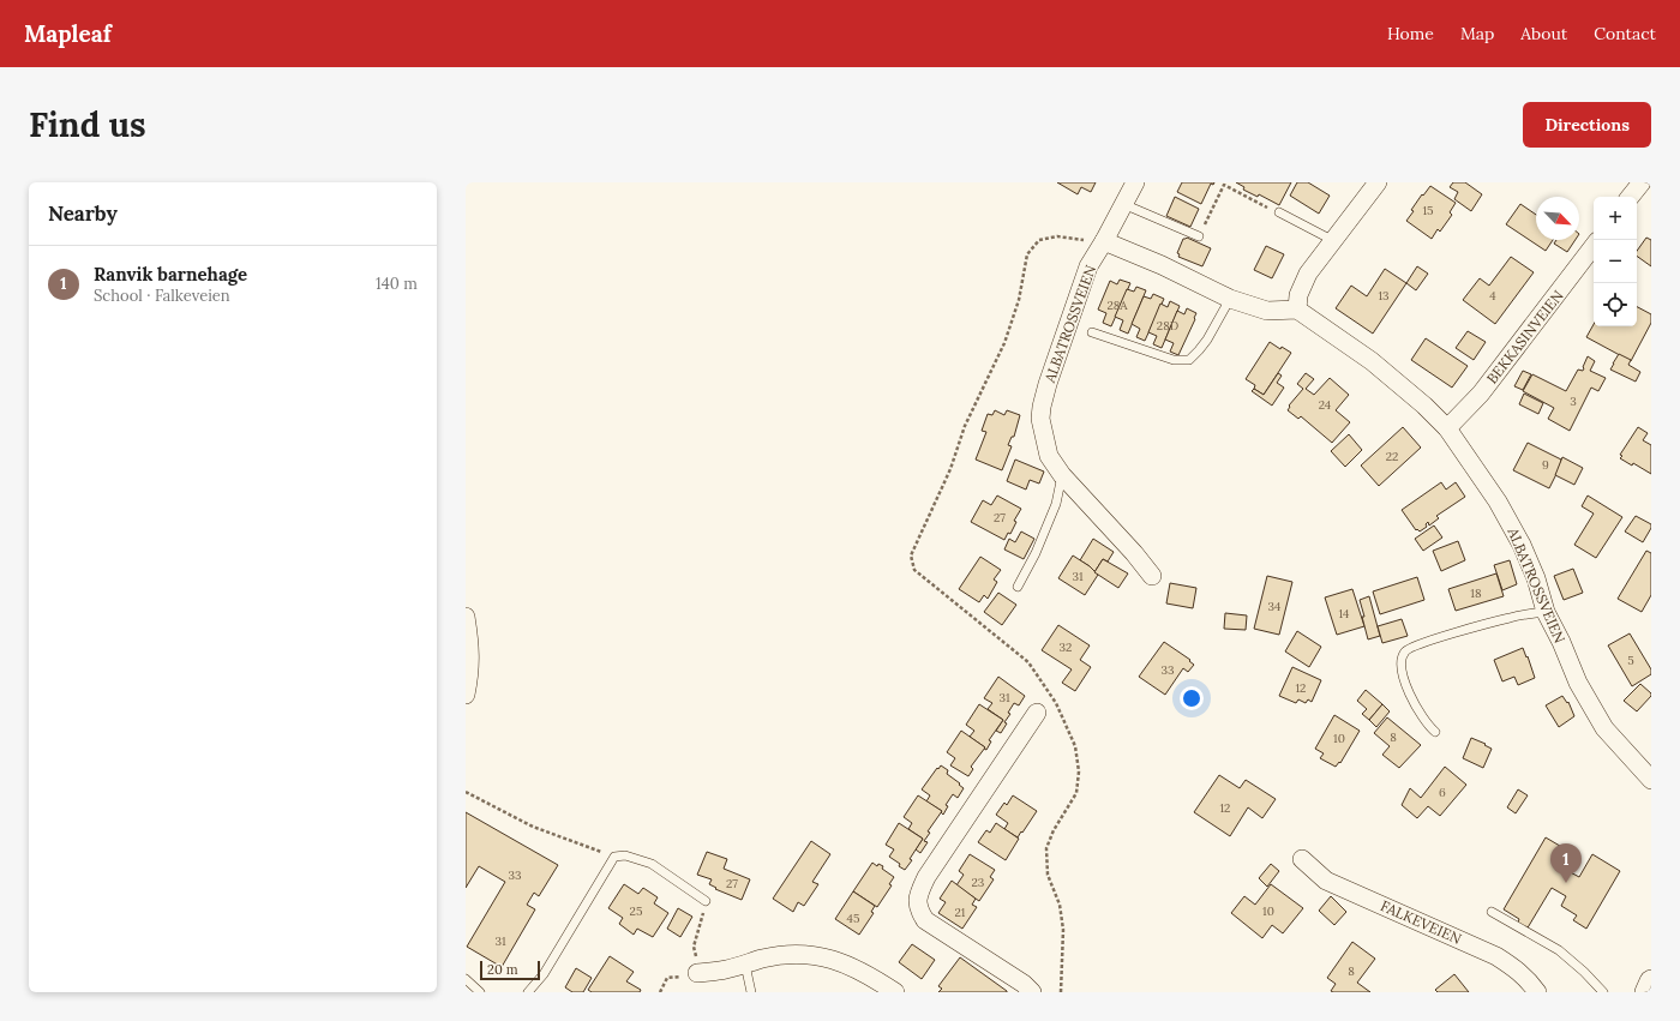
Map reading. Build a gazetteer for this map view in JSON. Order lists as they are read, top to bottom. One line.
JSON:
{"streets":{"street":["ALBATROSSVEIEN","BEKKASINVEIEN","FALKEVEIEN"]},"crossings":[["ALBATROSSVEIEN","BEKKASINVEIEN"]],"house_numbers":["15","13","4","28A","28D","3","24","22","9","27","31","18","34","14","32","5","33","12","31","8","10","6","12","33","23","27","25","10","21","45","31","8"],"scale_bar":"20 m","north":"bottom right","page":{"header":"Mapleaf","nav":["Home","Map","About","Contact"],"buttons":"Directions","title":"Find us","heading":"Nearby","map_buttons":["+","−"],"list":[{"mark":"1","name":"Ranvik barnehage","note":"School · Falkeveien","value":"140 m"}],"pins":"1","scale":"20 m"}}
